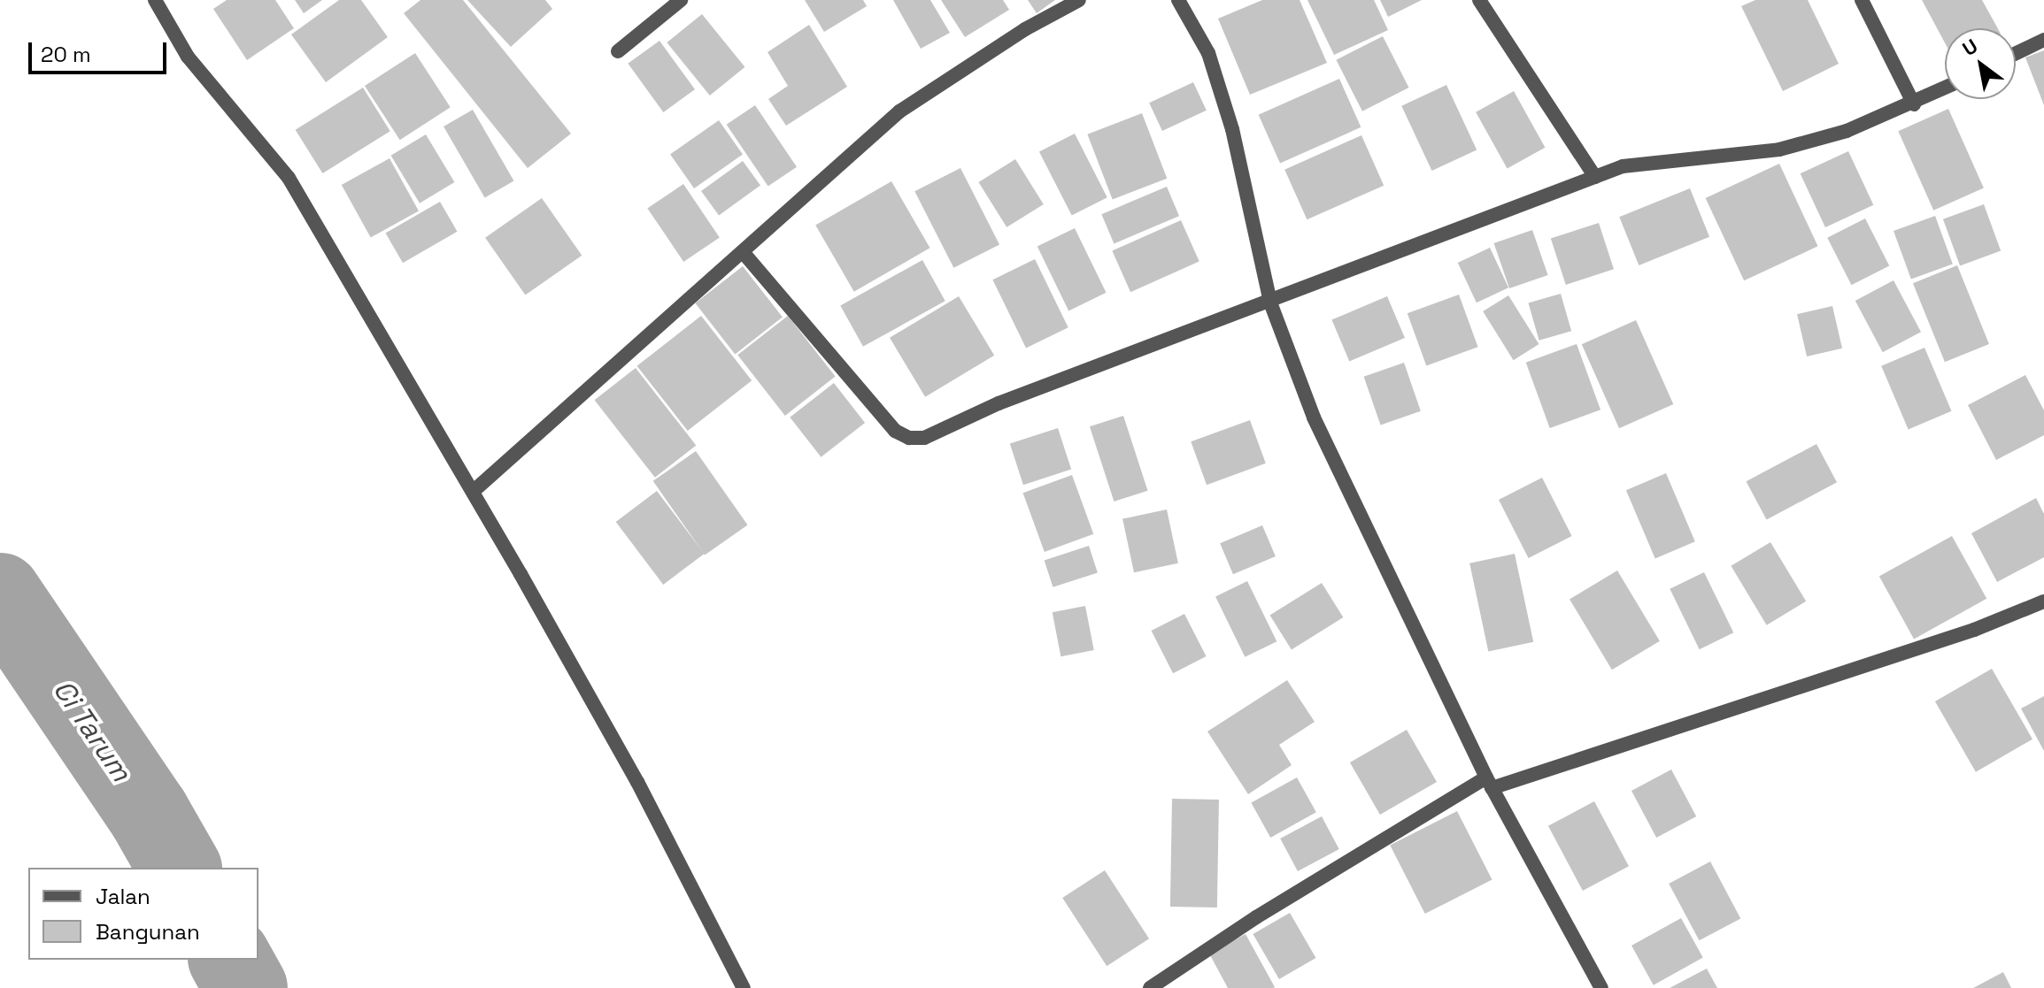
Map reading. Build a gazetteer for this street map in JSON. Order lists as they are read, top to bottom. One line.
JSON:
{"water":["Ci Tarum"],"legend":["Jalan","Bangunan"],"scale_bar":"20 m","north":"top left"}
